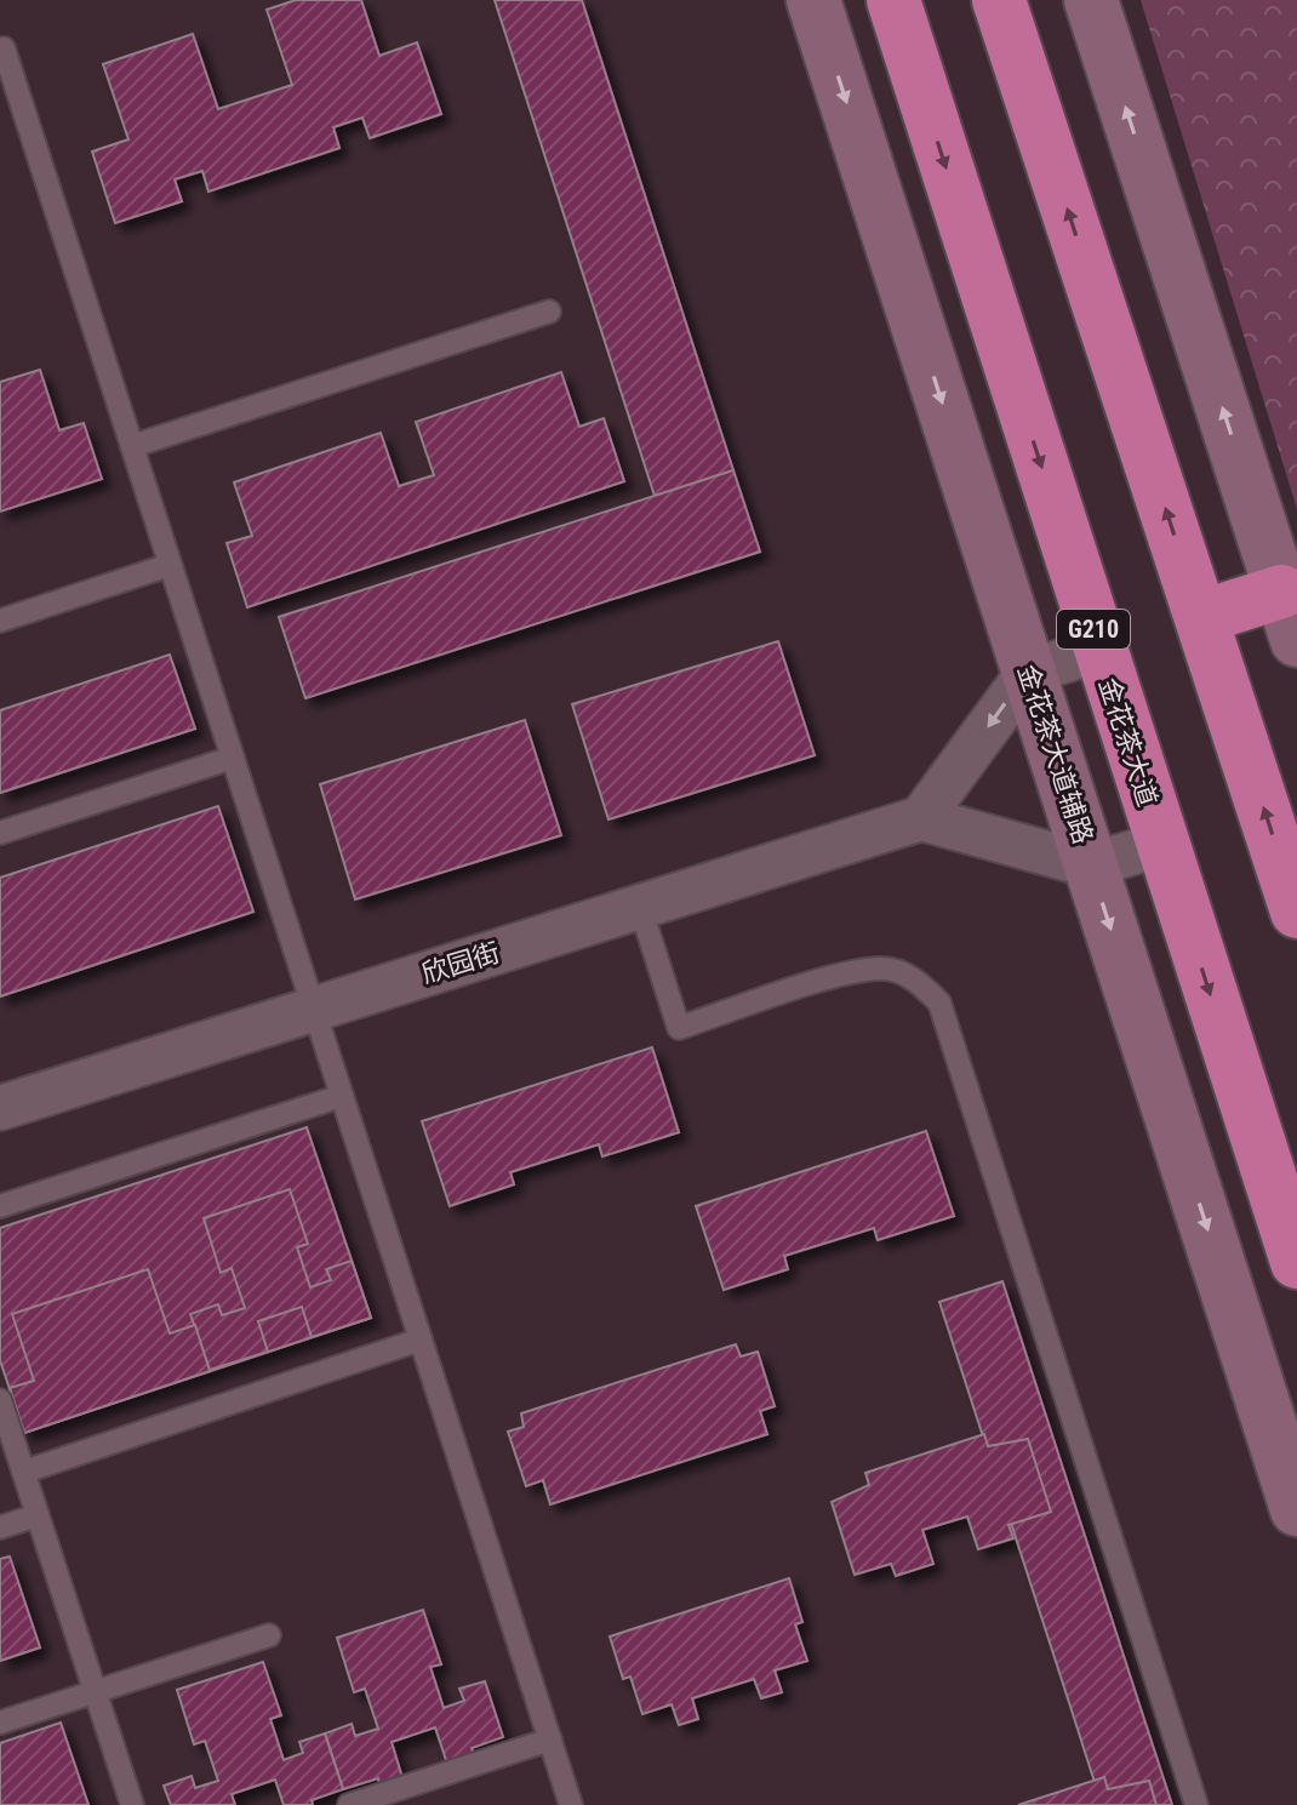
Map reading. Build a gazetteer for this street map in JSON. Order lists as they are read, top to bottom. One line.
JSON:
{"streets":{"highway":["G210","金花茶大道"],"street":["金花茶大道辅路","欣园街"]}}
